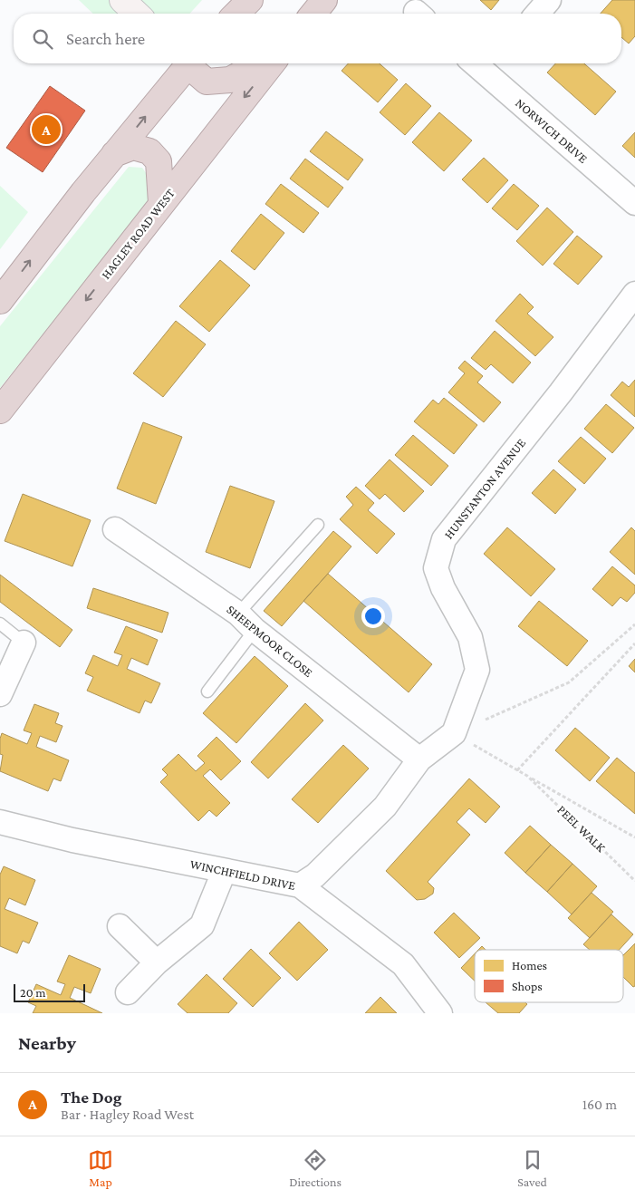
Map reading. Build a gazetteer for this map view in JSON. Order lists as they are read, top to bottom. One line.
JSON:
{"streets":{"highway":["HAGLEY ROAD WEST"],"street":["NORWICH DRIVE","HUNSTANTON AVENUE","SHEEPMOOR CLOSE","WINCHFIELD DRIVE"],"path":["PEEL WALK"]},"crossings":[["HUNSTANTON AVENUE","PEEL WALK"]],"legend":["Homes","Shops"],"scale_bar":"20 m","page":{"search":"Search here","pins":"A","scale":"20 m","heading":"Nearby","list":[{"mark":"A","name":"The Dog","note":"Bar · Hagley Road West","value":"160 m"}],"nav":["Map","Directions","Saved"]}}
